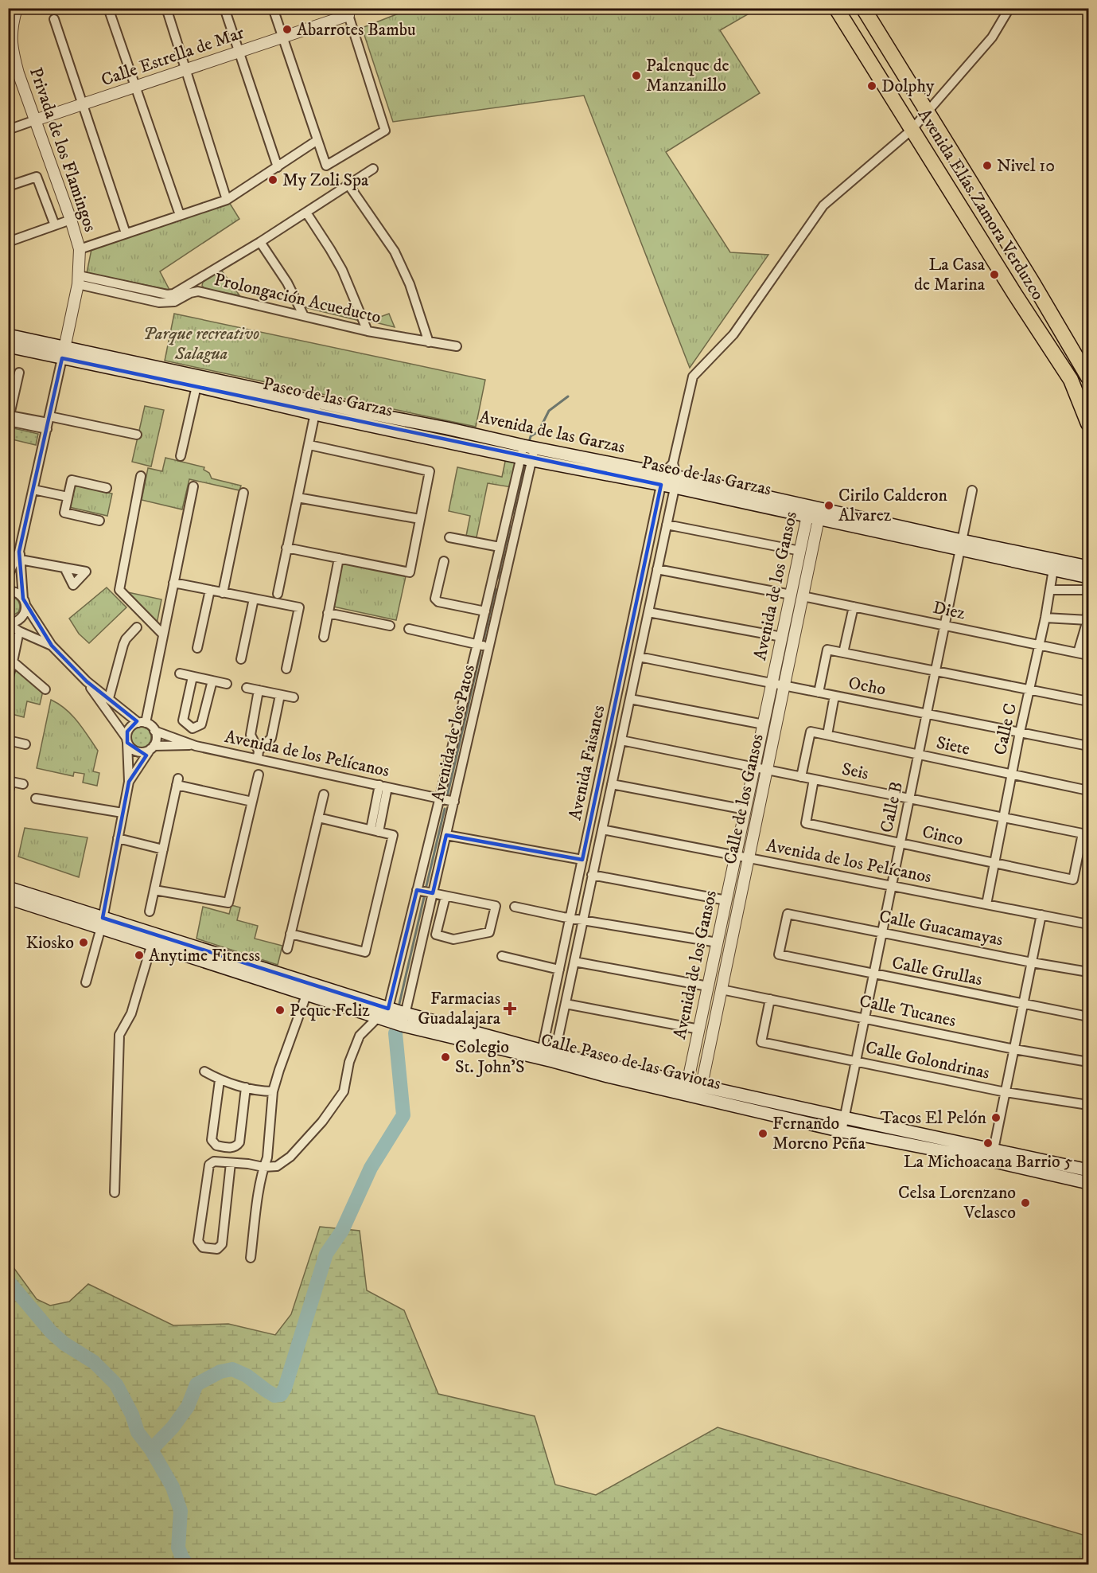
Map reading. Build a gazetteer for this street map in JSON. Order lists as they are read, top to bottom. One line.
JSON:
{"streets":{"main road":["Avenida Elías Zamora Verduzco","Paseo de las Garzas","Avenida de las Garzas","Calle Paseo de las Gaviotas"],"street":["Calle Estrella de Mar","Privada de los Flamingos","Prolongación Acueducto","Avenida de los Gansos","Diez","Ocho","Calle C","Avenida de los Patos","Siete","Avenida de los Pelícanos","Avenida Faisanes","Seis","Calle de los Gansos","Calle B","Cinco","Calle Guacamayas","Calle Grullas","Calle Tucanes","Calle Golondrinas"]},"crossings":[["Calle Estrella de Mar","Privada de los Flamingos"],["Privada de los Flamingos","Prolongación Acueducto"],["Privada de los Flamingos","Paseo de las Garzas"],["Privada de los Flamingos","Avenida de las Garzas"],["Paseo de las Garzas","Avenida de las Garzas"],["Avenida de las Garzas","Avenida de los Gansos"],["Avenida de las Garzas","Calle C"],["Avenida de las Garzas","Avenida de los Patos"],["Avenida de las Garzas","Avenida Faisanes"],["Avenida de las Garzas","Calle de los Gansos"],["Avenida de las Garzas","Calle B"],["Avenida de los Gansos","Ocho"],["Avenida de los Gansos","Avenida de los Pelícanos"],["Avenida de los Gansos","Seis"],["Avenida de los Gansos","Calle de los Gansos"],["Avenida de los Gansos","Calle Paseo de las Gaviotas"],["Diez","Calle C"],["Diez","Calle de los Gansos"],["Diez","Calle B"],["Ocho","Calle C"],["Ocho","Avenida Faisanes"],["Ocho","Calle de los Gansos"],["Ocho","Calle B"],["Calle C","Siete"],["Calle C","Avenida de los Pelícanos"],["Calle C","Seis"],["Calle C","Cinco"],["Avenida de los Patos","Avenida de los Pelícanos"],["Avenida de los Patos","Calle Paseo de las Gaviotas"],["Siete","Seis"],["Siete","Calle B"],["Avenida de los Pelícanos","Avenida Faisanes"],["Avenida de los Pelícanos","Calle de los Gansos"],["Avenida de los Pelícanos","Calle B"],["Avenida Faisanes","Seis"],["Avenida Faisanes","Calle Paseo de las Gaviotas"],["Seis","Calle de los Gansos"],["Seis","Calle B"],["Seis","Cinco"],["Calle de los Gansos","Calle Tucanes"],["Calle de los Gansos","Calle Paseo de las Gaviotas"],["Calle B","Cinco"],["Calle B","Calle Guacamayas"],["Calle B","Calle Grullas"],["Calle B","Calle Tucanes"],["Calle B","Calle Golondrinas"],["Calle B","Calle Paseo de las Gaviotas"],["Calle Guacamayas","Calle Grullas"],["Calle Tucanes","Calle Golondrinas"]],"parks":["Parque recreativo Salagua"],"places":{"other":["Abarrotes Bambu","Palenque de Manzanillo","Dolphy","Nivel 10","My Zoli Spa","La Casa de Marina","Cirilo Calderon Alvarez","Kiosko","Anytime Fitness","Peque Feliz","Colegio St. John'S","Tacos El Pelón","Fernando Moreno Peña","La Michoacana Barrio 5","Celsa Lorenzano Velasco"],"health":["Farmacias Guadalajara"]}}
